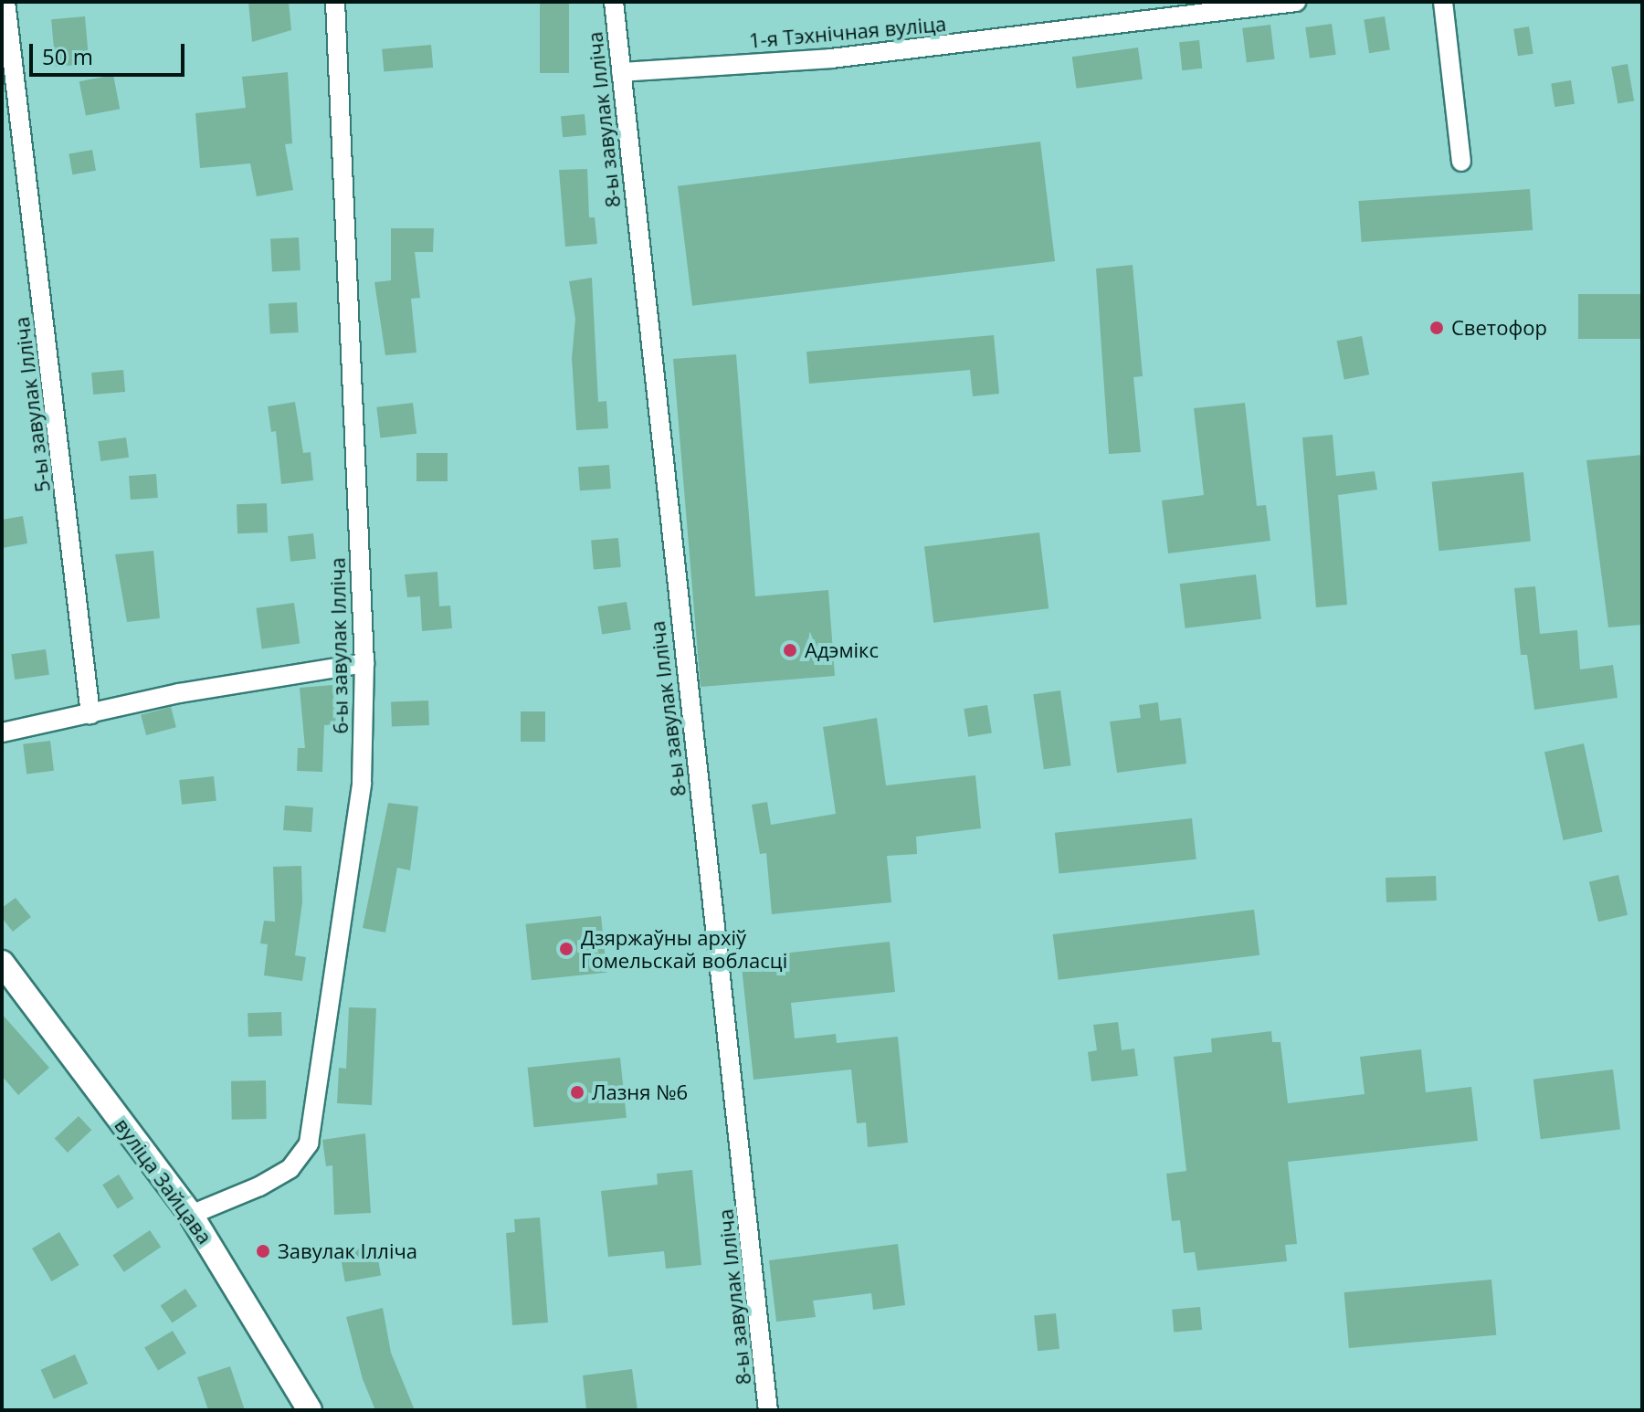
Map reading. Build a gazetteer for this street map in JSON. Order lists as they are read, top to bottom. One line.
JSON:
{"streets":{"street":["1-я Тэхнічная вуліца","8-ы завулак Ілліча","5-ы завулак Ілліча","6-ы завулак Ілліча","вуліца Зайцава"]},"crossings":[["1-я Тэхнічная вуліца","8-ы завулак Ілліча"],["6-ы завулак Ілліча","вуліца Зайцава"]],"places":["Светофор","Адэмікс","Дзяржаўны архіў Гомельскай вобласці","Лазня №6","Завулак Ілліча"],"scale_bar":"50 m"}
